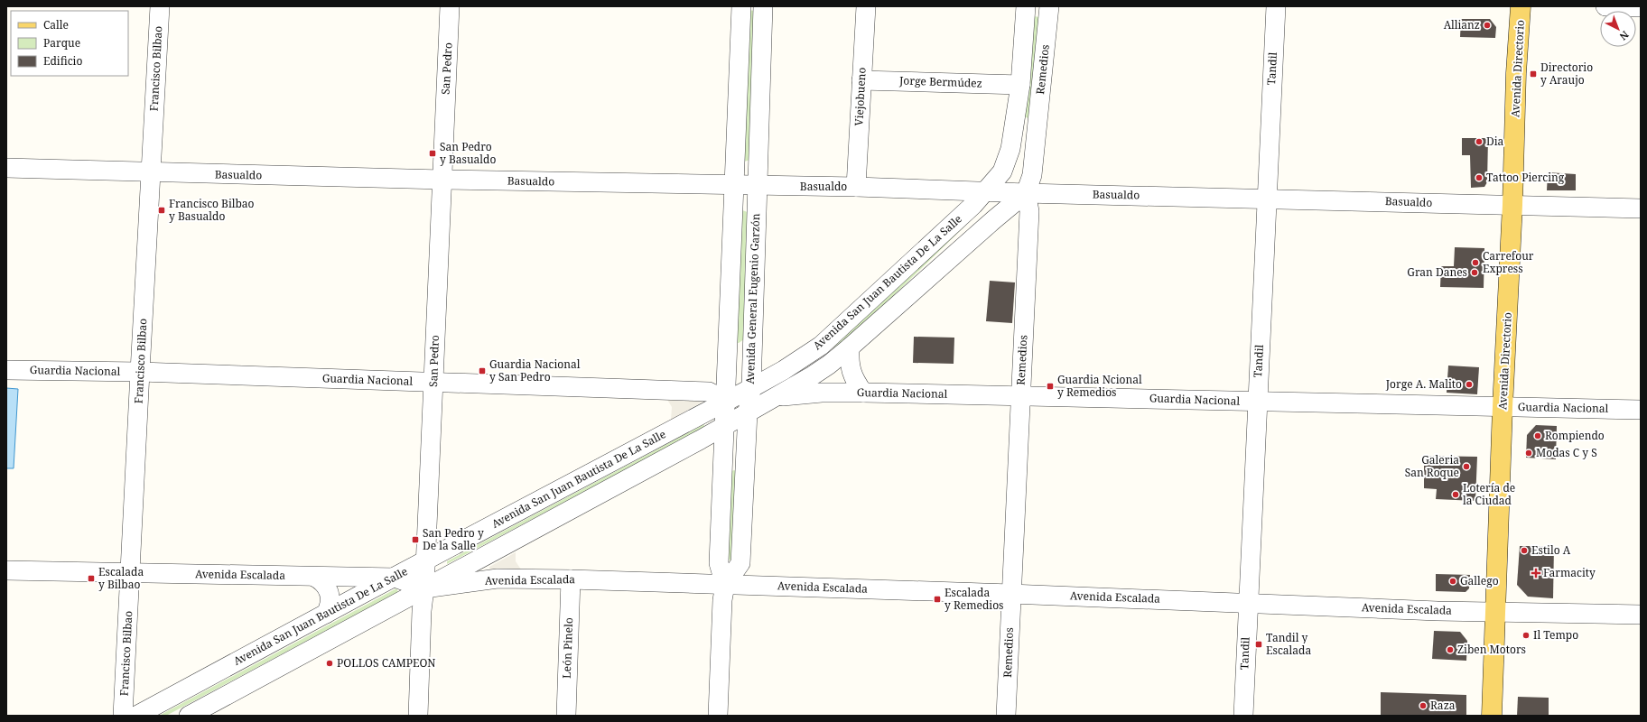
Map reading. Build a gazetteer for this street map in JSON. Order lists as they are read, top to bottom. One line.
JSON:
{"streets":{"main road":["Avenida Directorio"],"street":["Francisco Bilbao","San Pedro","Tandil","Remedios","Jorge Bermúdez","Viejobueno","Basualdo","Avenida San Juan Bautista De La Salle","Avenida General Eugenio Garzón","Guardia Nacional","Avenida Escalada","León Pinelo"]},"crossings":[["Francisco Bilbao","Basualdo"],["Francisco Bilbao","Guardia Nacional"],["Francisco Bilbao","Avenida Escalada"],["San Pedro","Basualdo"],["San Pedro","Avenida San Juan Bautista De La Salle"],["San Pedro","Guardia Nacional"],["San Pedro","Avenida Escalada"],["Tandil","Basualdo"],["Tandil","Guardia Nacional"],["Tandil","Avenida Escalada"],["Avenida Directorio","Basualdo"],["Avenida Directorio","Guardia Nacional"],["Avenida Directorio","Avenida Escalada"],["Remedios","Jorge Bermúdez"],["Remedios","Basualdo"],["Remedios","Avenida San Juan Bautista De La Salle"],["Remedios","Guardia Nacional"],["Remedios","Avenida Escalada"],["Jorge Bermúdez","Viejobueno"],["Viejobueno","Basualdo"],["Basualdo","Avenida San Juan Bautista De La Salle"],["Basualdo","Avenida General Eugenio Garzón"],["Avenida San Juan Bautista De La Salle","Avenida General Eugenio Garzón"],["Avenida San Juan Bautista De La Salle","Guardia Nacional"],["Avenida San Juan Bautista De La Salle","Avenida Escalada"],["Avenida General Eugenio Garzón","Guardia Nacional"],["Avenida General Eugenio Garzón","Avenida Escalada"],["Avenida Escalada","León Pinelo"]],"places":{"other":["Allianz","Dia","Tattoo Piercing","Carrefour Express","Gran Danes","Jorge A. Malito","Rompiendo","Modas C y S","Galeria San Roque","Lotería de la Ciudad","Estilo A","Gallego","Il Tempo","Ziben Motors","POLLOS CAMPEON","Raza"],"transit":["Directorio y Araujo","San Pedro y Basualdo","Francisco Bilbao y Basualdo","Guardia Nacional y San Pedro","Guardia Ncional y Remedios","San Pedro y De la Salle","Escalada y Bilbao","Escalada y Remedios","Tandil y Escalada"],"health":["Farmacity"]},"legend":["Calle","Parque","Edificio"],"north":"bottom right"}
